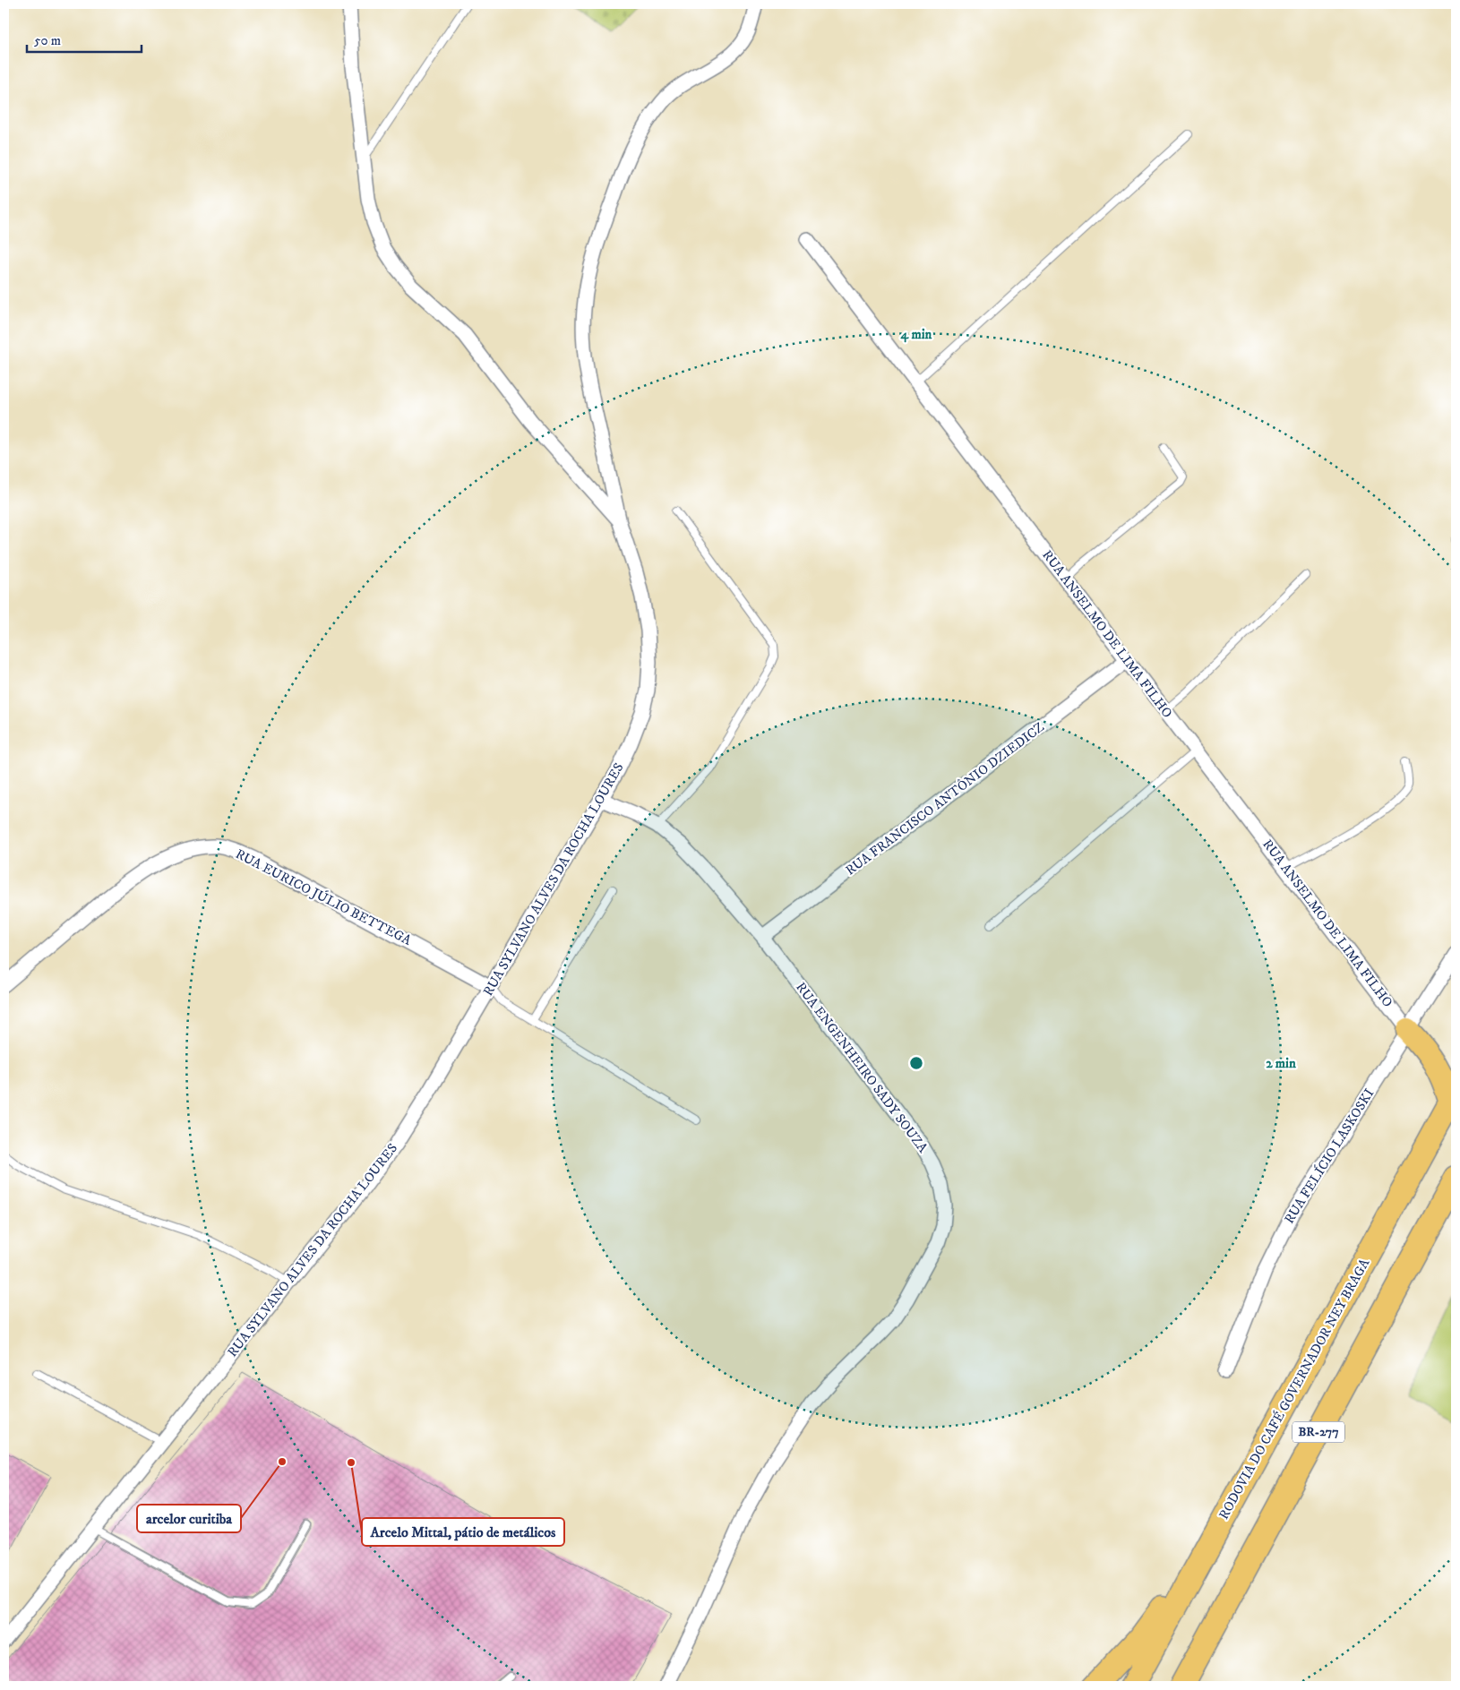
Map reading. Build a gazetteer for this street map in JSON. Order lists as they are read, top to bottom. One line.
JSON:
{"streets":{"highway":["RODOVIA DO CAFÉ GOVERNADOR NEY BRAGA","BR-277"],"street":["RUA ANSELMO DE LIMA FILHO","RUA FRANCISCO ANTÔNIO DZIEDICZ","RUA SYLVANO ALVES DA ROCHA LOURES","RUA EURICO JÚLIO BETTEGA","RUA ENGENHEIRO SADY SOUZA","RUA FELÍCIO LASKOSKI"]},"crossings":[["RUA ANSELMO DE LIMA FILHO","RUA FRANCISCO ANTÔNIO DZIEDICZ"],["RUA ANSELMO DE LIMA FILHO","RUA FELÍCIO LASKOSKI"],["RUA FRANCISCO ANTÔNIO DZIEDICZ","RUA ENGENHEIRO SADY SOUZA"],["RUA SYLVANO ALVES DA ROCHA LOURES","RUA EURICO JÚLIO BETTEGA"],["RUA SYLVANO ALVES DA ROCHA LOURES","RUA ENGENHEIRO SADY SOUZA"]],"places":["arcelor curitiba","Arcelo Mittal, pátio de metálicos"],"scale_bar":"50 m","rings":["4 min","2 min"]}
